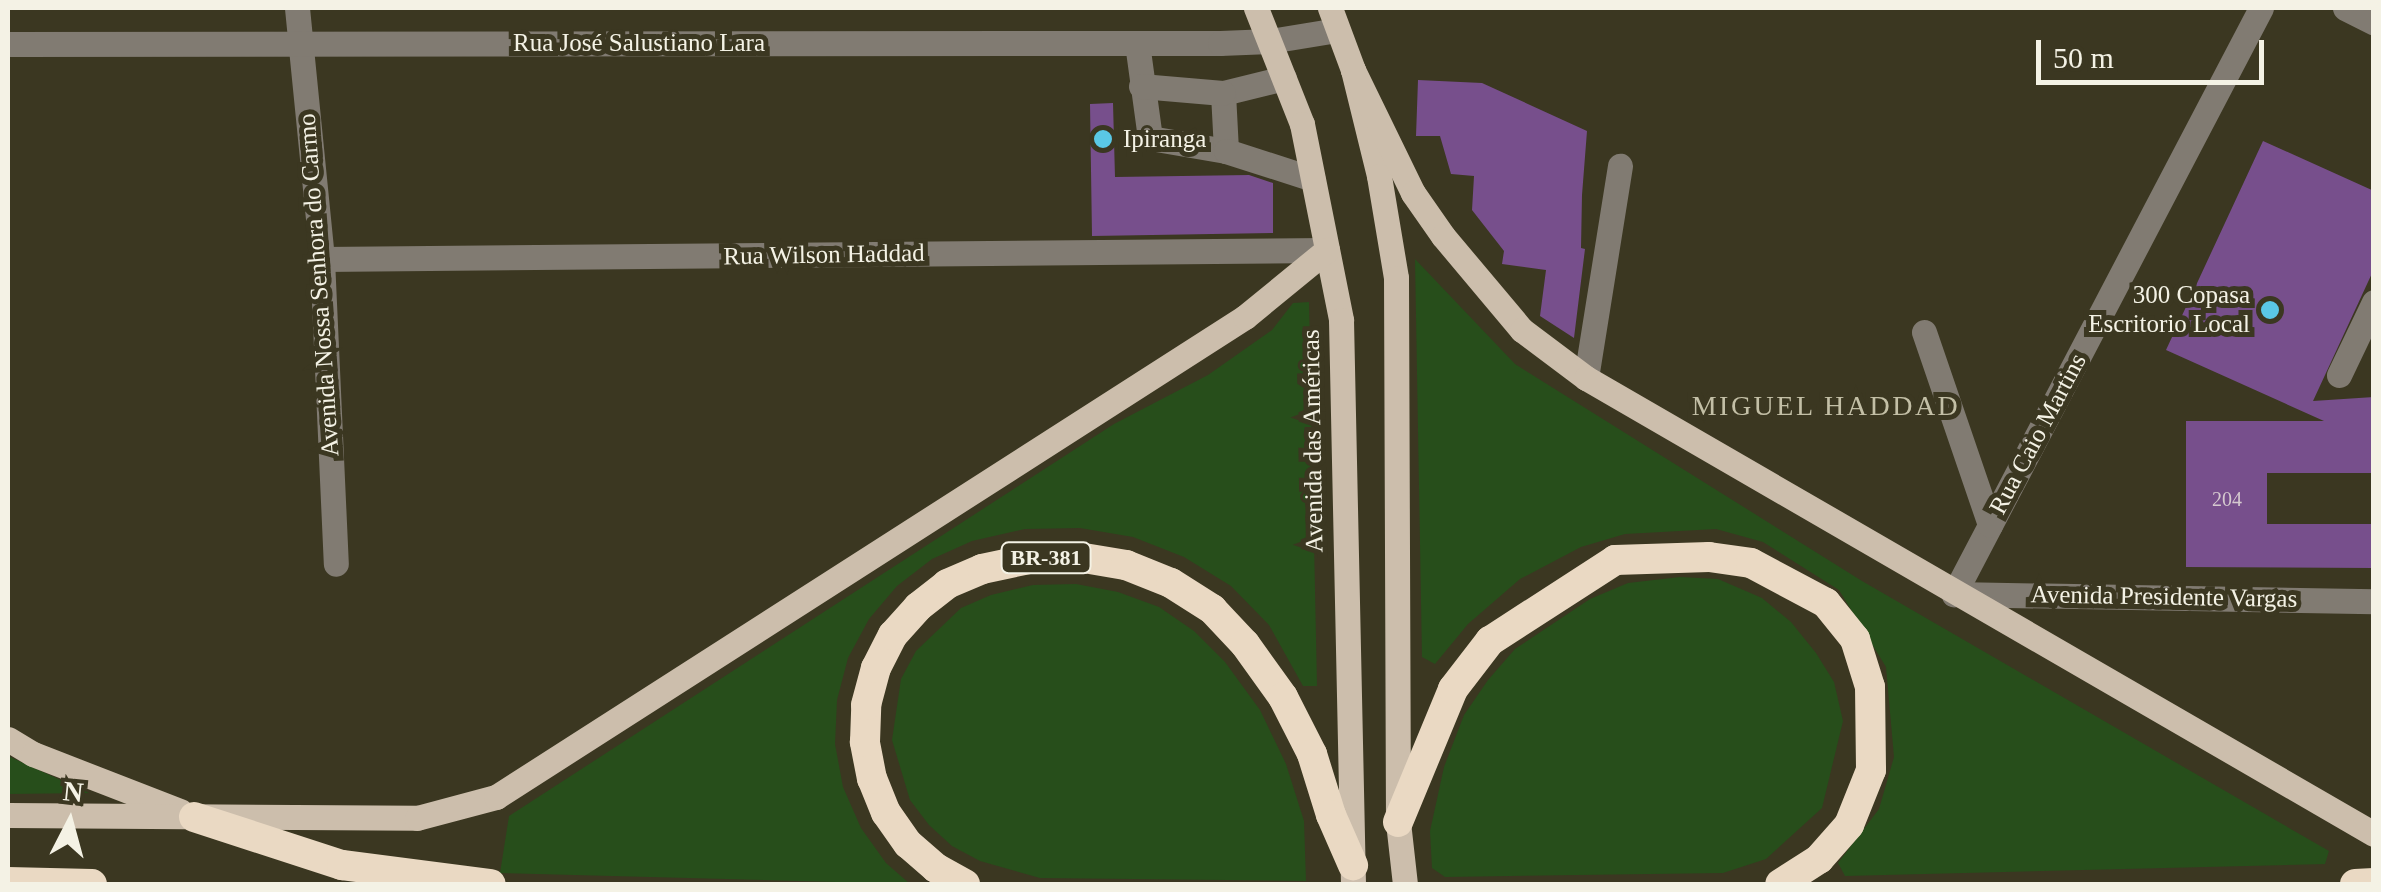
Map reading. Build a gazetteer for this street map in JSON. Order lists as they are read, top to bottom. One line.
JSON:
{"streets":{"highway":["BR-381"],"main road":["Avenida das Américas"],"street":["Rua José Salustiano Lara","Rua Wilson Haddad","Avenida Nossa Senhora do Carmo","Rua Caio Martins","Avenida Presidente Vargas"]},"crossings":[["Rua José Salustiano Lara","Avenida Nossa Senhora do Carmo"],["Rua José Salustiano Lara","Avenida das Américas"],["Rua Wilson Haddad","Avenida Nossa Senhora do Carmo"],["Rua Wilson Haddad","Avenida das Américas"],["Rua Caio Martins","Avenida Presidente Vargas"],["Avenida das Américas","BR-381"]],"districts":["MIGUEL HADDAD"],"places":["Ipiranga","300 Copasa Escritorio Local"],"house_numbers":["204"],"scale_bar":"50 m","north":"top"}
